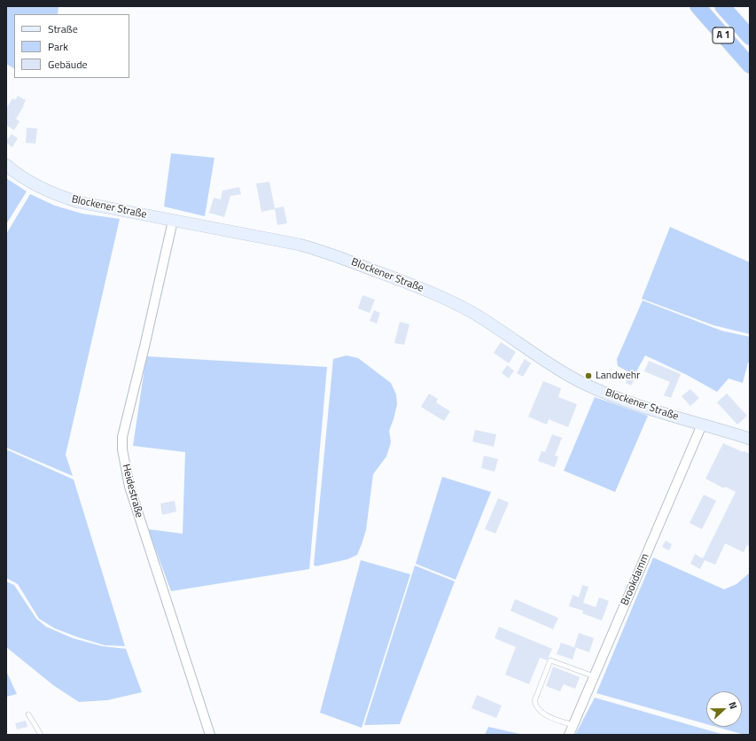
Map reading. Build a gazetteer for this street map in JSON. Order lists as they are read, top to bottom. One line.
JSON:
{"streets":{"highway":["A 1"],"street":["Blockener Straße","Heidestraße","Brookdamm"]},"crossings":[["Blockener Straße","Heidestraße"],["Blockener Straße","Brookdamm"]],"places":["Landwehr"],"legend":["Straße","Park","Gebäude"],"north":"right"}
